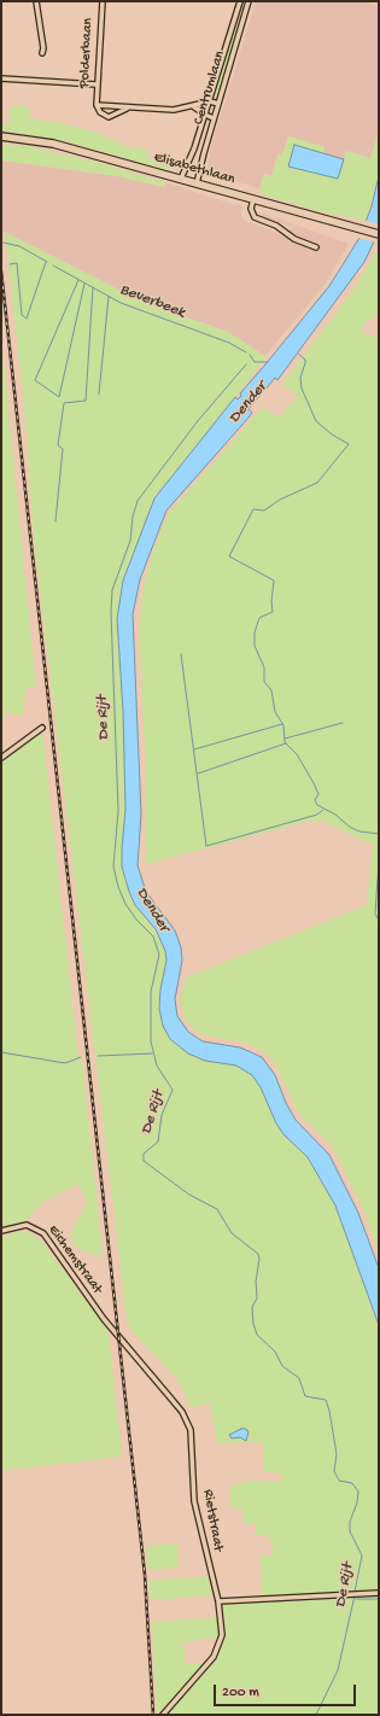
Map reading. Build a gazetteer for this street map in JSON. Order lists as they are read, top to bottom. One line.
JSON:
{"streets":{"main road":["Elisabethlaan"],"street":["Polderbaan","Centrumlaan","Eichemstraat","Rietstraat"]},"crossings":[["Centrumlaan","Elisabethlaan"],["Eichemstraat","Rietstraat"]],"water":["Beverbeek","Dender","De Rijt"],"scale_bar":"200 m"}
